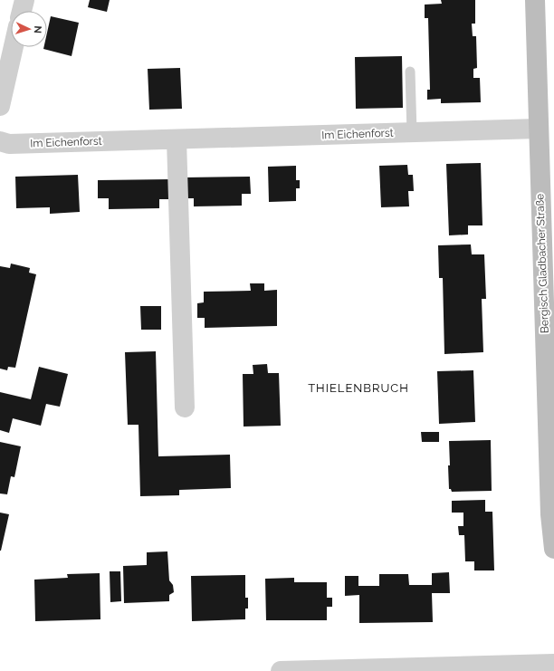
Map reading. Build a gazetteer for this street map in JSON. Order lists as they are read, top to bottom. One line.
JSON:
{"streets":{"main road":["Bergisch Gladbacher Straße"],"street":["Im Eichenforst"]},"crossings":[["Im Eichenforst","Bergisch Gladbacher Straße"]],"districts":["THIELENBRUCH"],"north":"right"}
